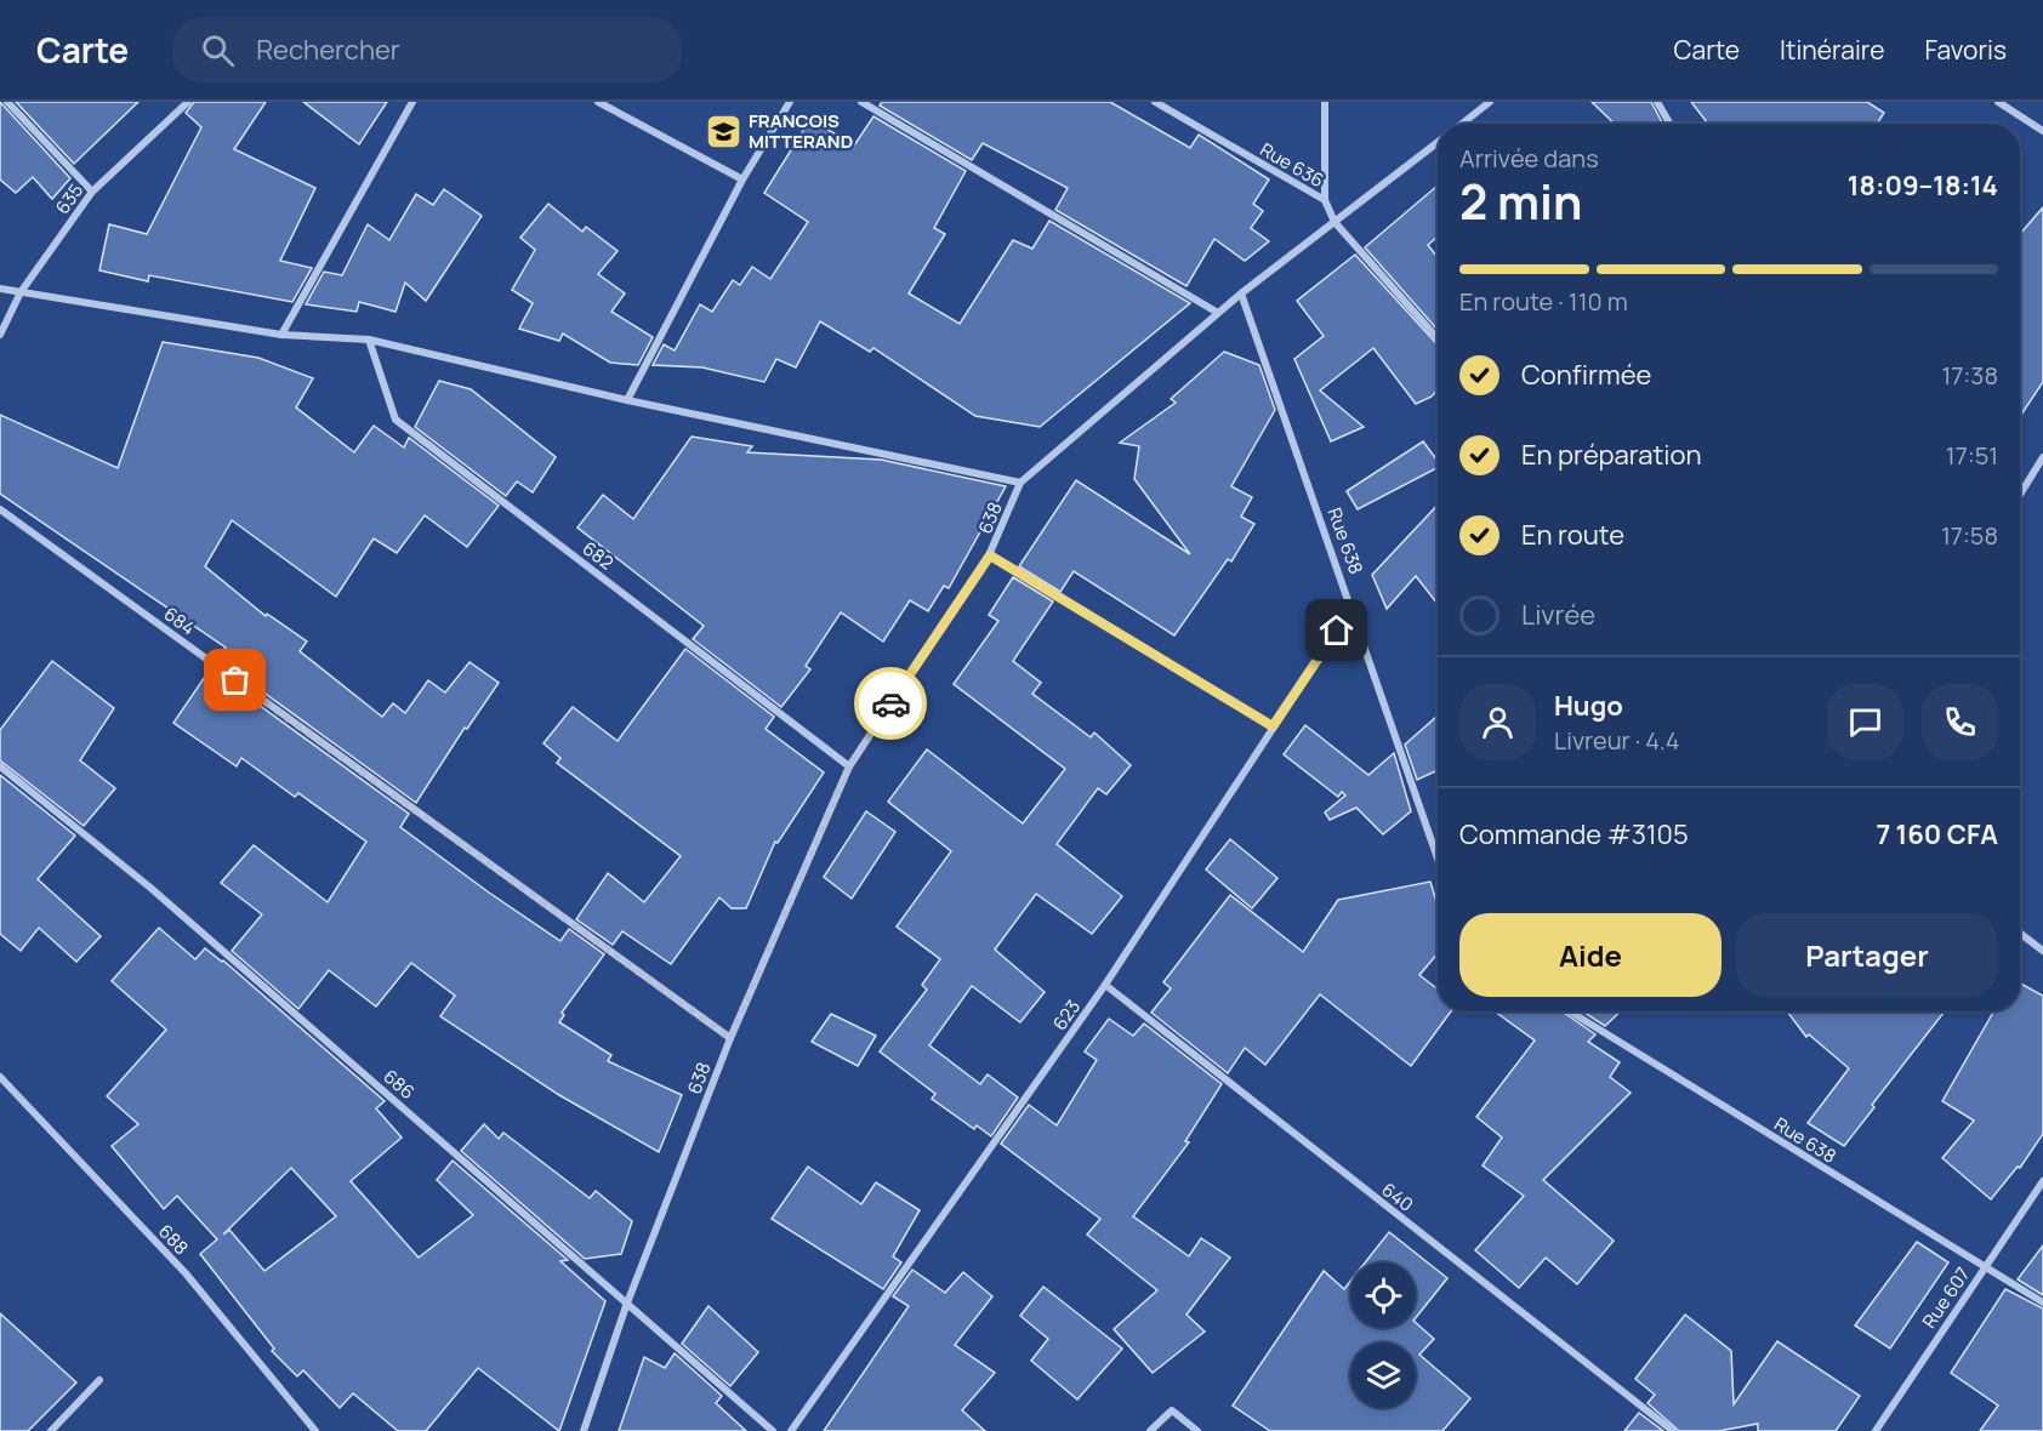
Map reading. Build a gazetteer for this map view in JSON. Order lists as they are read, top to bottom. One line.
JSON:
{"streets":{"street":["Rue 636","635","638","Rue 638","682","684","623","686","640","688","Rue 607"]},"crossings":[["638","682"],["638","684"],["638","686"],["Rue 638","623"],["Rue 638","Rue 607"],["623","640"]],"places":{"school or university":["FRANCOIS MITTERAND"]},"page":{"header":"Carte","search":"Rechercher","nav":["Carte","Itinéraire","Favoris"],"heading":["2 min","Arrivée dans","18:09–18:14"],"panel":["Hugo","Livreur · 4.4","Commande #3105","7 160 CFA"],"bar":"En route · 110 m","list":[["Confirmée","17:38"],["En préparation","17:51"],["En route","17:58"],"Livrée"],"buttons":["Aide","Partager"]}}
